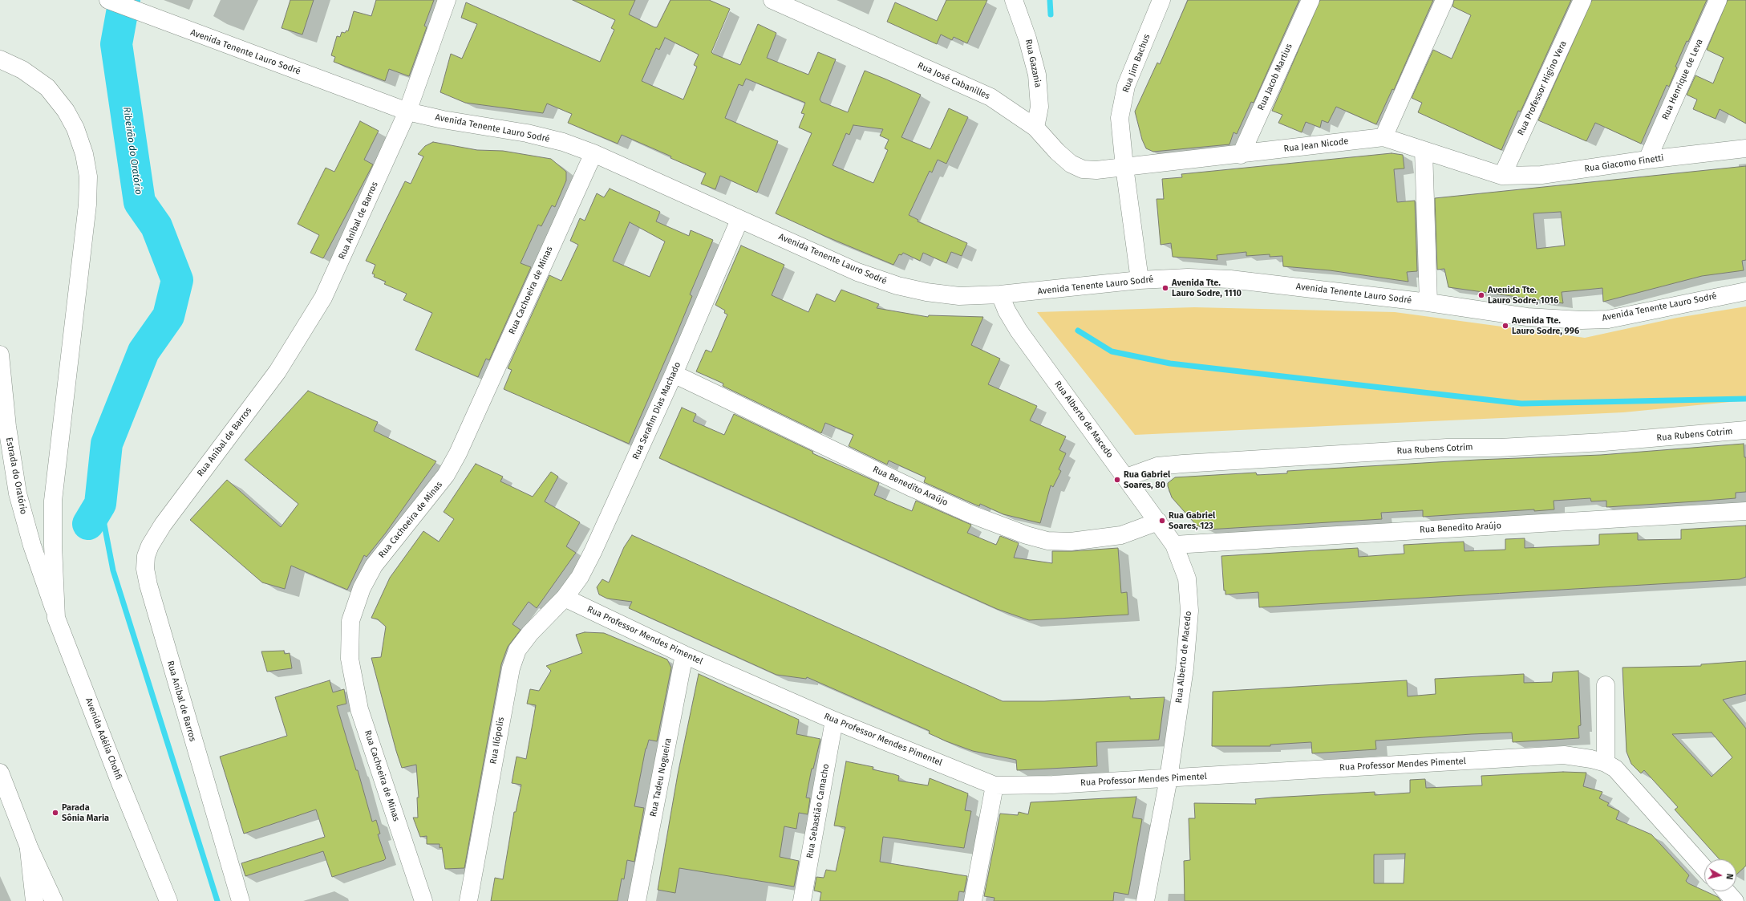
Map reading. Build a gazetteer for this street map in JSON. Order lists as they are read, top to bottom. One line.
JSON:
{"streets":{"main road":["Avenida Tenente Lauro Sodré","Rua Gazania","Rua Jim Bachus","Rua Jacob Martius","Rua Henrique de Leva","Rua José Cabanilles","Rua Professor Higino Vera","Rua Jean Nicode","Rua Giacomo Finetti","Rua Aníbal de Barros","Rua Cachoeira de Minas","Rua Serafim Dias Machado","Rua Alberto de Macedo","Rua Rubens Cotrim","Estrada do Oratório","Rua Benedito Araújo","Rua Professor Mendes Pimentel","Avenida Adélia Chohfi","Rua Ilópolis","Rua Tadeu Nogueira","Rua Sebastião Camacho"]},"crossings":[["Avenida Tenente Lauro Sodré","Rua Aníbal de Barros"],["Avenida Tenente Lauro Sodré","Rua Cachoeira de Minas"],["Avenida Tenente Lauro Sodré","Rua Serafim Dias Machado"],["Avenida Tenente Lauro Sodré","Rua Alberto de Macedo"],["Rua Gazania","Rua José Cabanilles"],["Rua Jim Bachus","Rua José Cabanilles"],["Rua Jim Bachus","Rua Jean Nicode"],["Rua Jacob Martius","Rua Jean Nicode"],["Rua Henrique de Leva","Rua Giacomo Finetti"],["Rua José Cabanilles","Rua Jean Nicode"],["Rua Professor Higino Vera","Rua Jean Nicode"],["Rua Professor Higino Vera","Rua Giacomo Finetti"],["Rua Jean Nicode","Rua Giacomo Finetti"],["Rua Serafim Dias Machado","Rua Benedito Araújo"],["Rua Serafim Dias Machado","Rua Professor Mendes Pimentel"],["Rua Serafim Dias Machado","Rua Ilópolis"],["Rua Alberto de Macedo","Rua Rubens Cotrim"],["Rua Alberto de Macedo","Rua Benedito Araújo"],["Rua Alberto de Macedo","Rua Professor Mendes Pimentel"],["Estrada do Oratório","Avenida Adélia Chohfi"],["Rua Professor Mendes Pimentel","Rua Ilópolis"],["Rua Professor Mendes Pimentel","Rua Tadeu Nogueira"],["Rua Professor Mendes Pimentel","Rua Sebastião Camacho"]],"water":["Ribeirão do Oratório"],"places":["Avenida Tte. Lauro Sodre, 1110","Avenida Tte. Lauro Sodre, 1016","Avenida Tte. Lauro Sodre, 996","Rua Gabriel Soares, 80","Rua Gabriel Soares, 123","Parada Sônia Maria"],"north":"right"}
